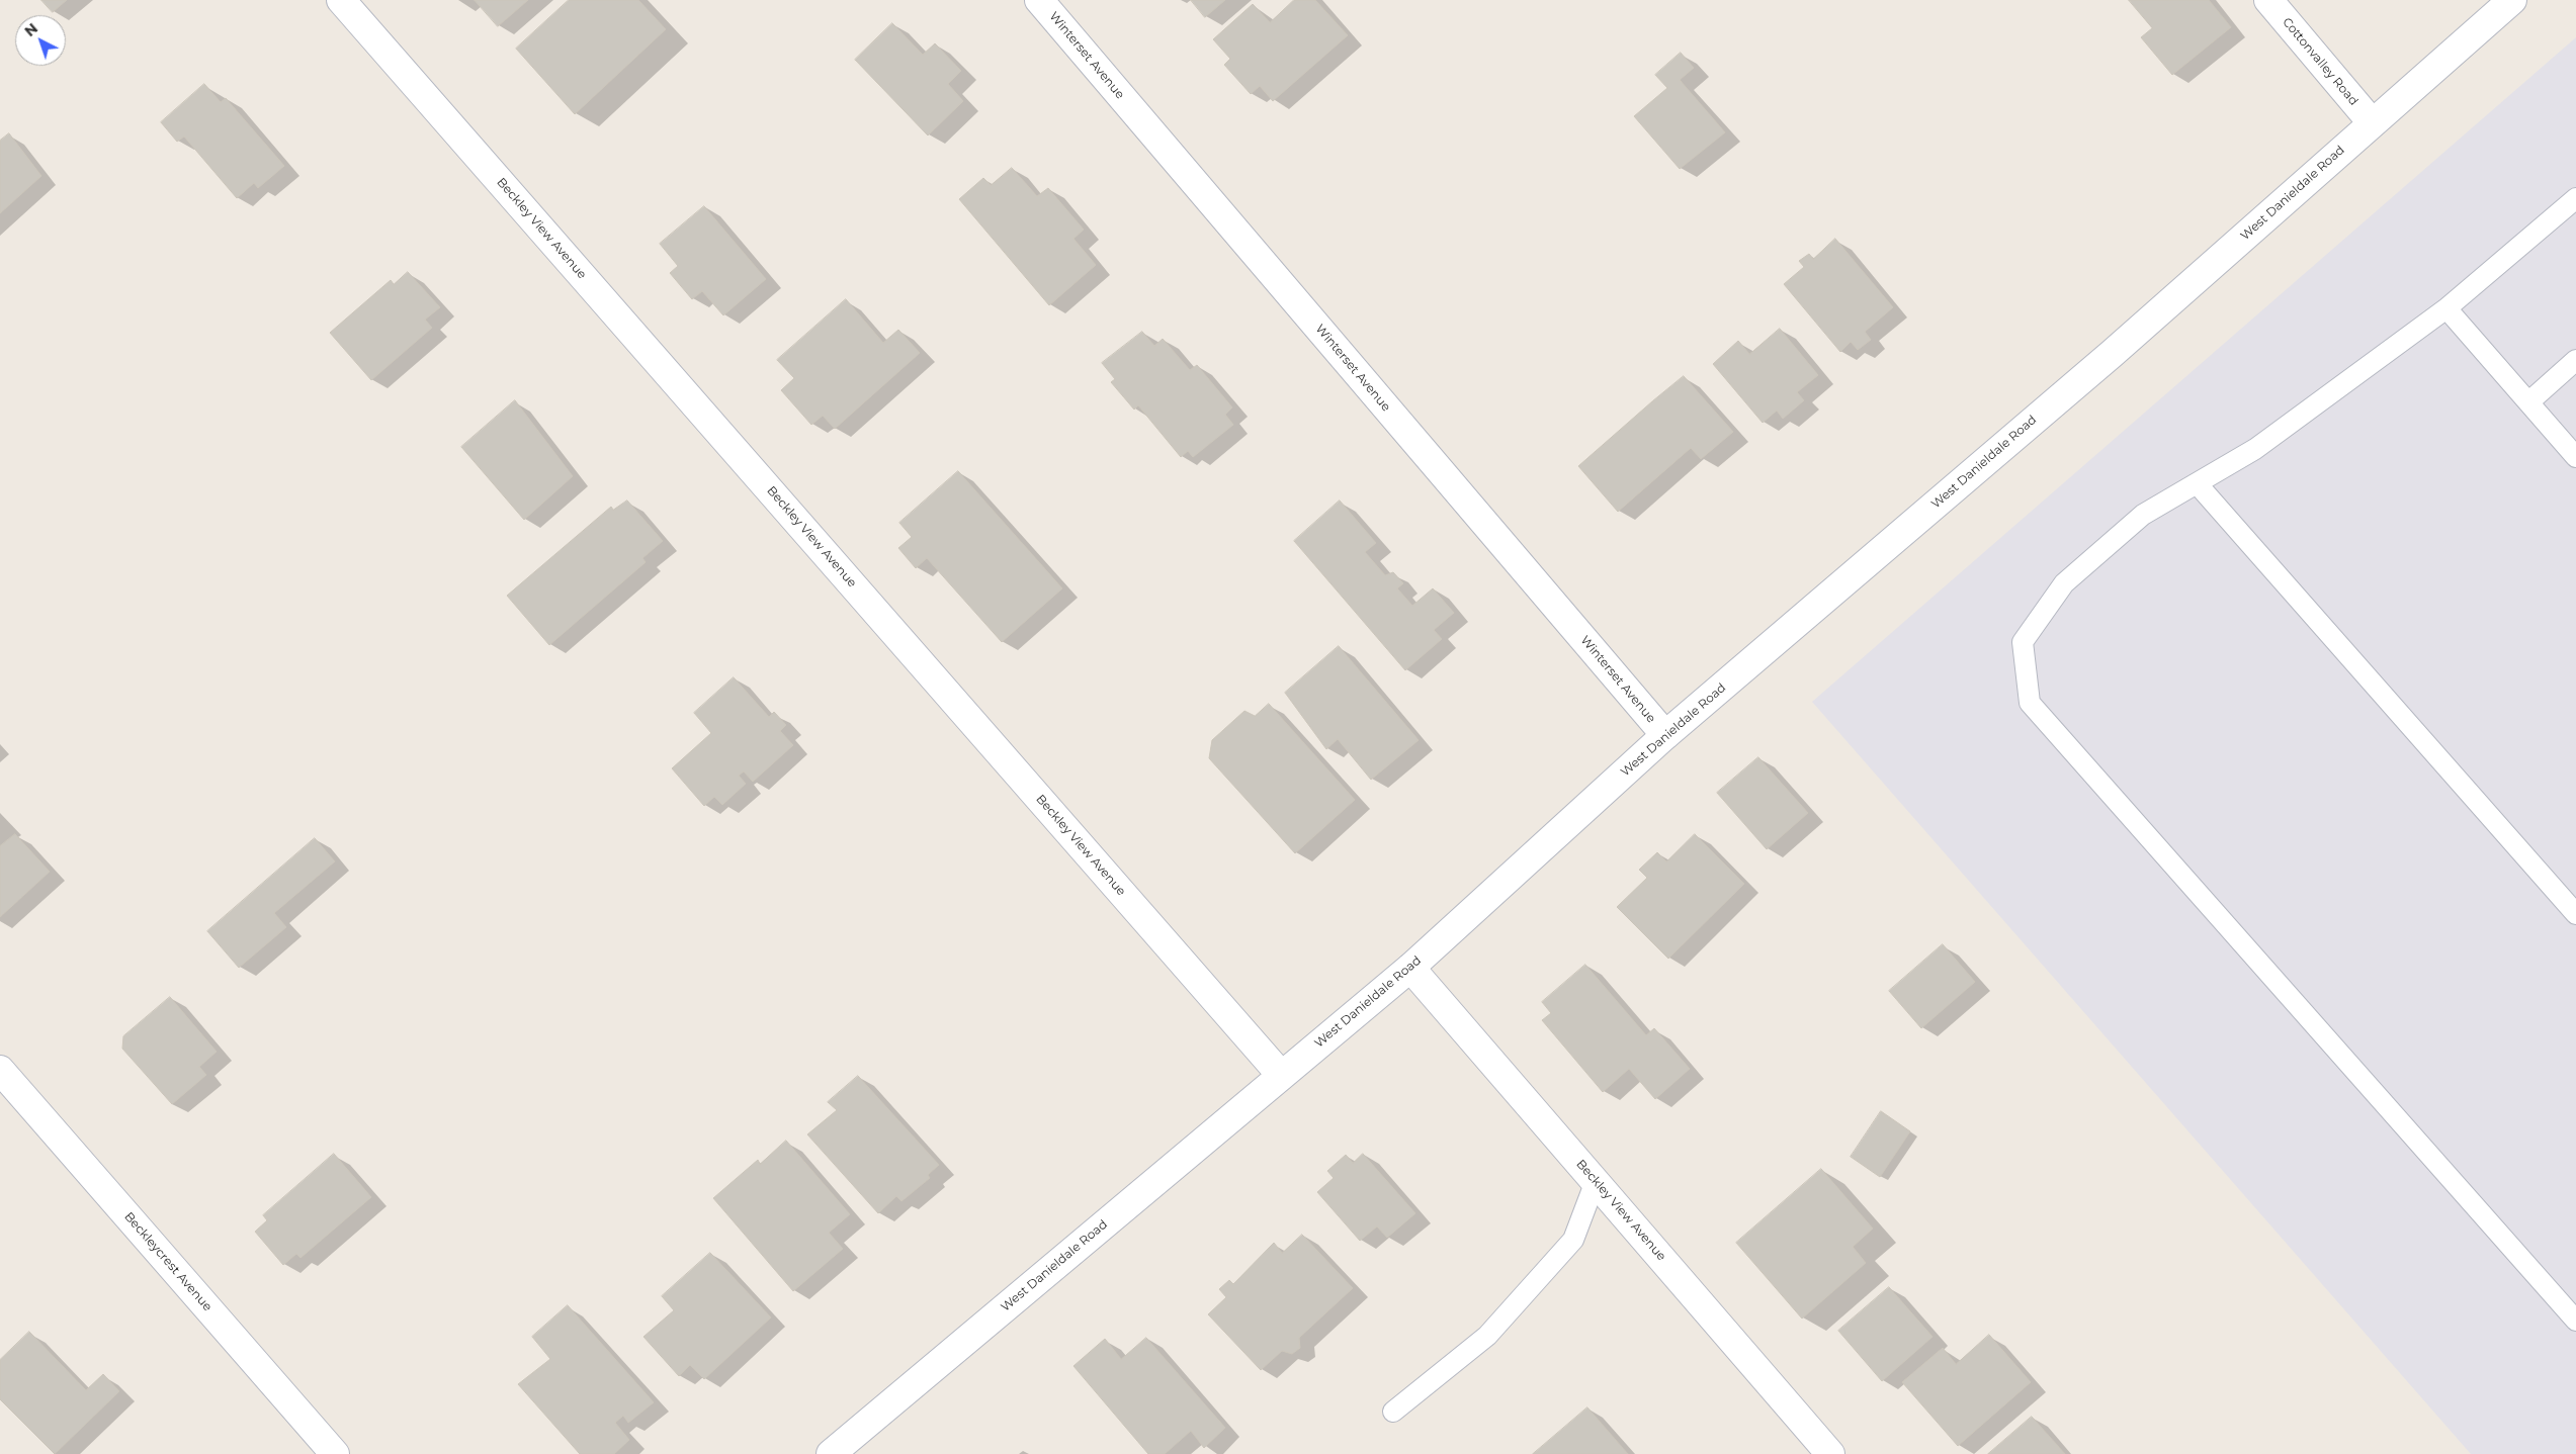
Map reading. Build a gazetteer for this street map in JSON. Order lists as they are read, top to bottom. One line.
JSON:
{"streets":{"street":["Winterset Avenue","Cottonvalley Road","West Danieldale Road","Beckley View Avenue","Beckleycrest Avenue"]},"crossings":[["Winterset Avenue","West Danieldale Road"],["Cottonvalley Road","West Danieldale Road"],["West Danieldale Road","Beckley View Avenue"]],"north":"top left"}
